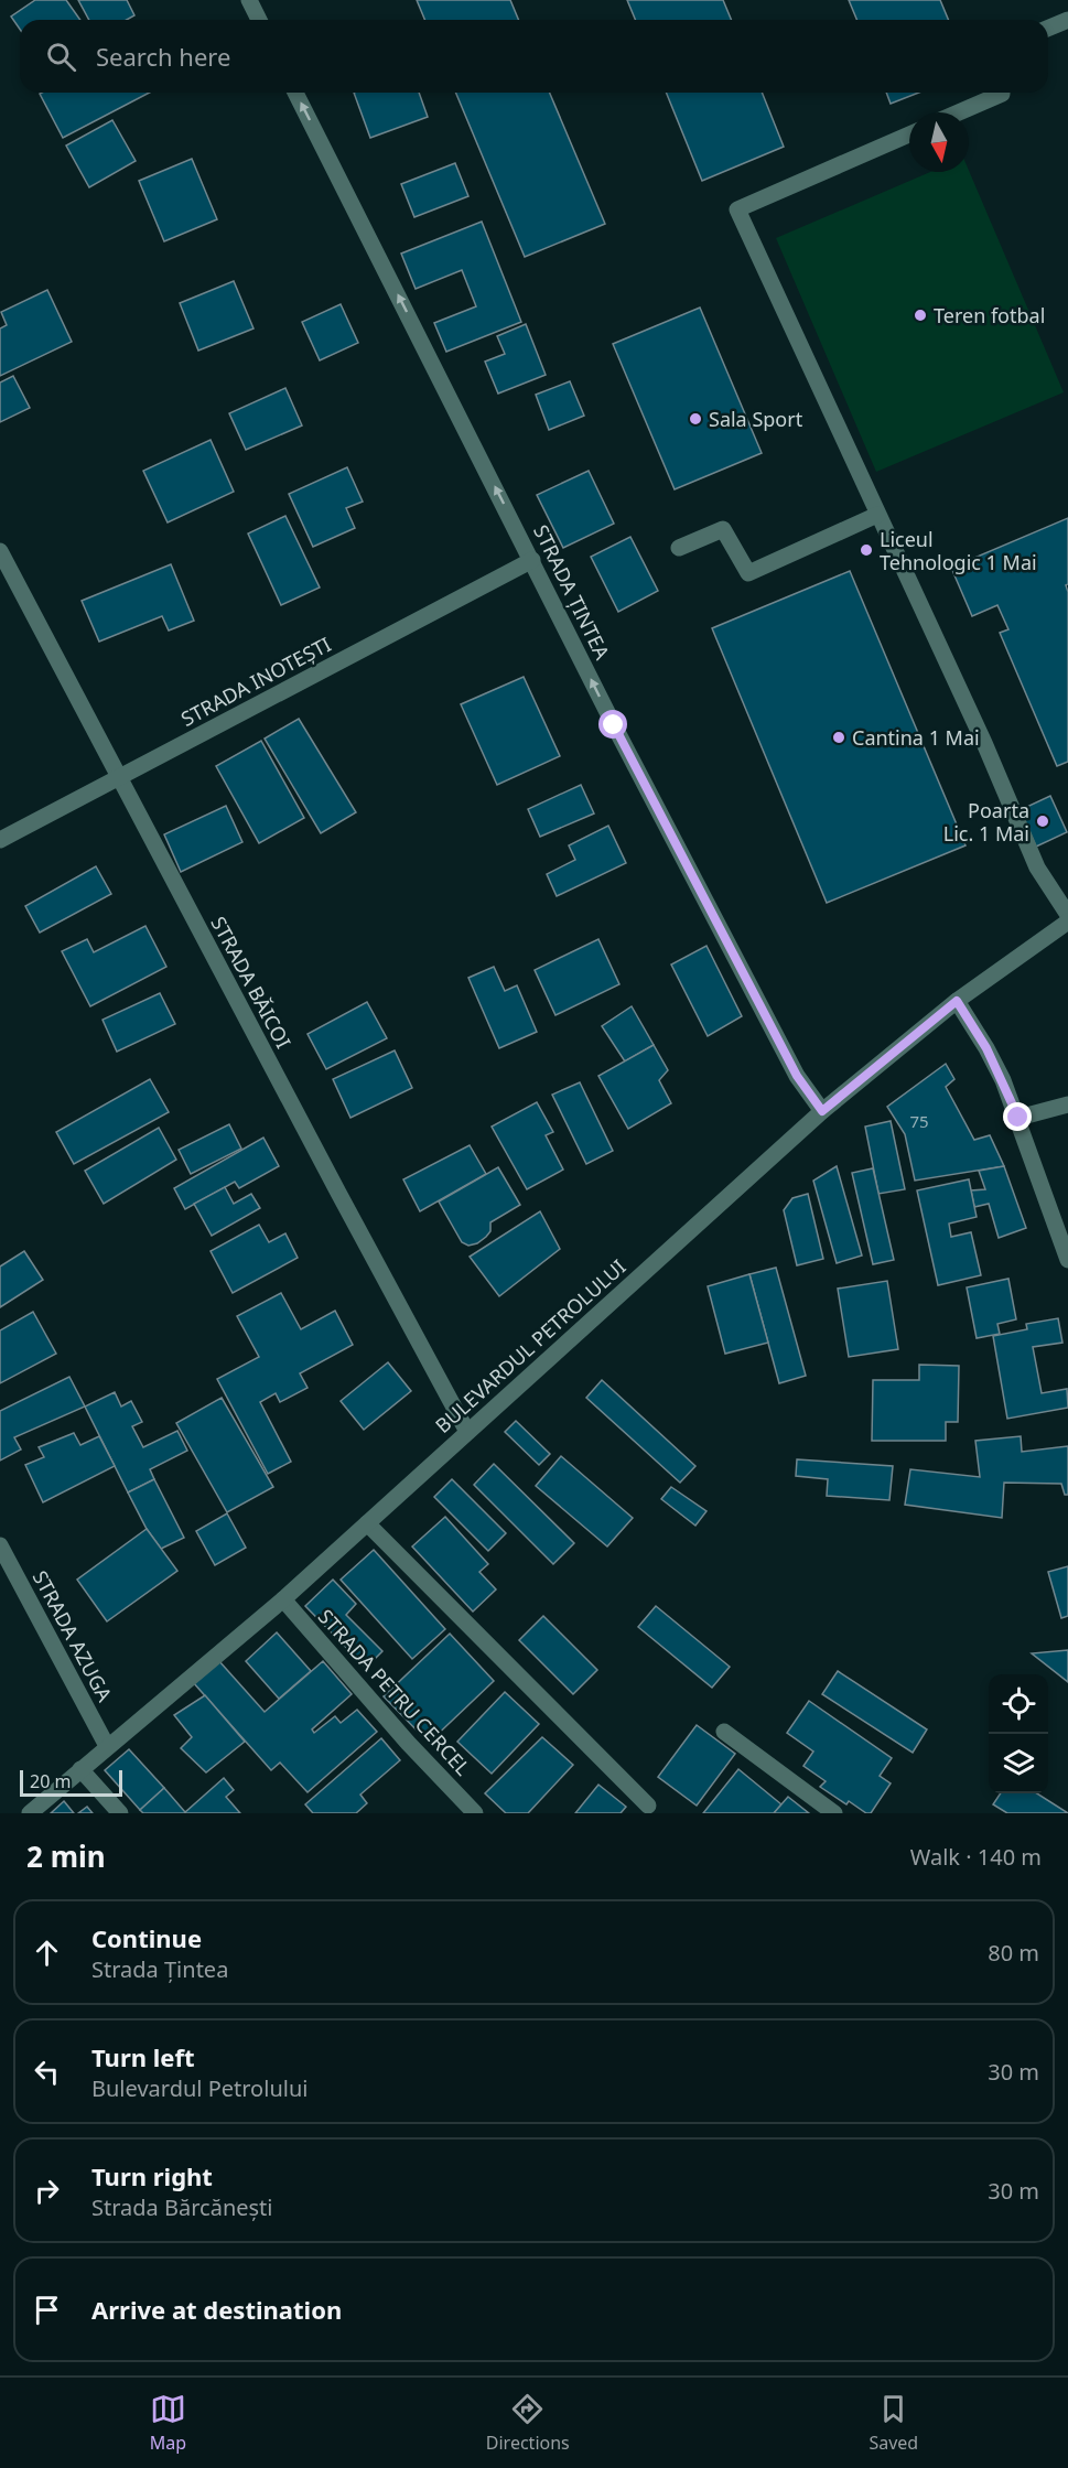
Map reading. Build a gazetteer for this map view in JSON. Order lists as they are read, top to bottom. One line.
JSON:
{"streets":{"street":["STRADA ȚINTEA","STRADA INOTEȘTI","STRADA BĂICOI","BULEVARDUL PETROLULUI","STRADA AZUGA","STRADA PETRU CERCEL"]},"crossings":[["STRADA ȚINTEA","STRADA INOTEȘTI"],["STRADA ȚINTEA","BULEVARDUL PETROLULUI"],["STRADA INOTEȘTI","STRADA BĂICOI"],["STRADA BĂICOI","BULEVARDUL PETROLULUI"],["BULEVARDUL PETROLULUI","STRADA AZUGA"],["BULEVARDUL PETROLULUI","STRADA PETRU CERCEL"]],"one_way":["STRADA ȚINTEA"],"places":["Teren fotbal","Sala Sport","Liceul Tehnologic 1 Mai","Cantina 1 Mai","Poarta Lic. 1 Mai"],"house_numbers":["75"],"scale_bar":"20 m","north":"bottom","page":{"search":"Search here","scale":"20 m","heading":["2 min","Walk · 140 m"],"list":[["Continue","Strada Țintea","80 m"],["Turn left","Bulevardul Petrolului","30 m"],["Turn right","Strada Bărcănești","30 m"],"Arrive at destination"],"nav":["Map","Directions","Saved"]}}
